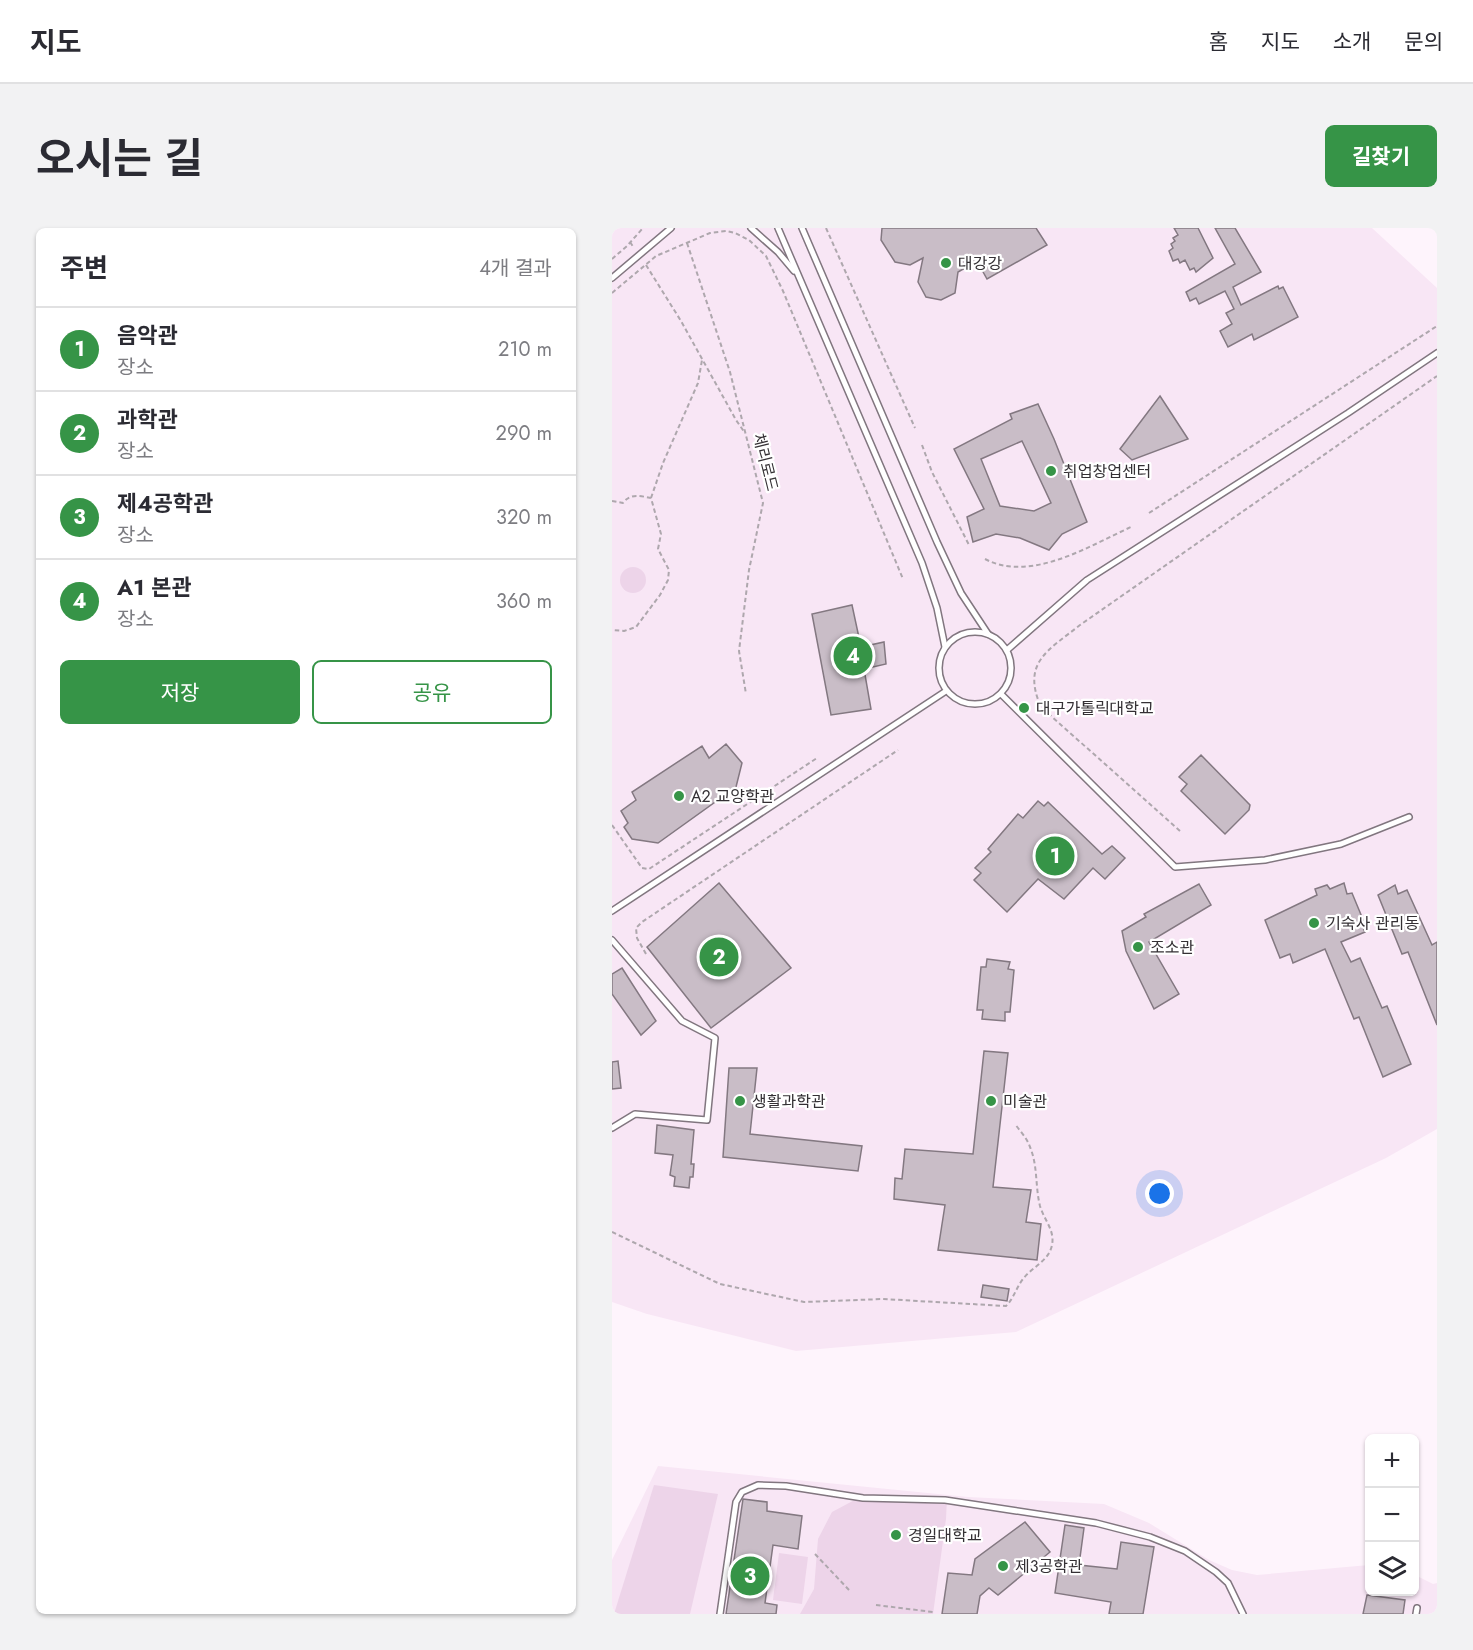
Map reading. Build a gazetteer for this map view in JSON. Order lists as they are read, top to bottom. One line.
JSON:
{"streets":{"path":["체리로드"]},"places":["대강강","취업창업센터","대구가톨릭대학교","A2 교양학관","기숙사 관리동","조소관","생활과학관","미술관","경일대학교","제3공학관"],"page":{"header":"지도","nav":["홈","지도","소개","문의"],"title":"오시는 길","buttons":["길찾기",["저장","공유"]],"heading":["주변","4개 결과"],"list":[{"mark":"1","name":"음악관","note":"장소","value":"210 m"},{"mark":"2","name":"과학관","note":"장소","value":"290 m"},{"mark":"3","name":"제4공학관","note":"장소","value":"320 m"},{"mark":"4","name":"A1 본관","note":"장소","value":"360 m"}],"pins":["4","1","2","3"],"map_buttons":["+","−"]}}
